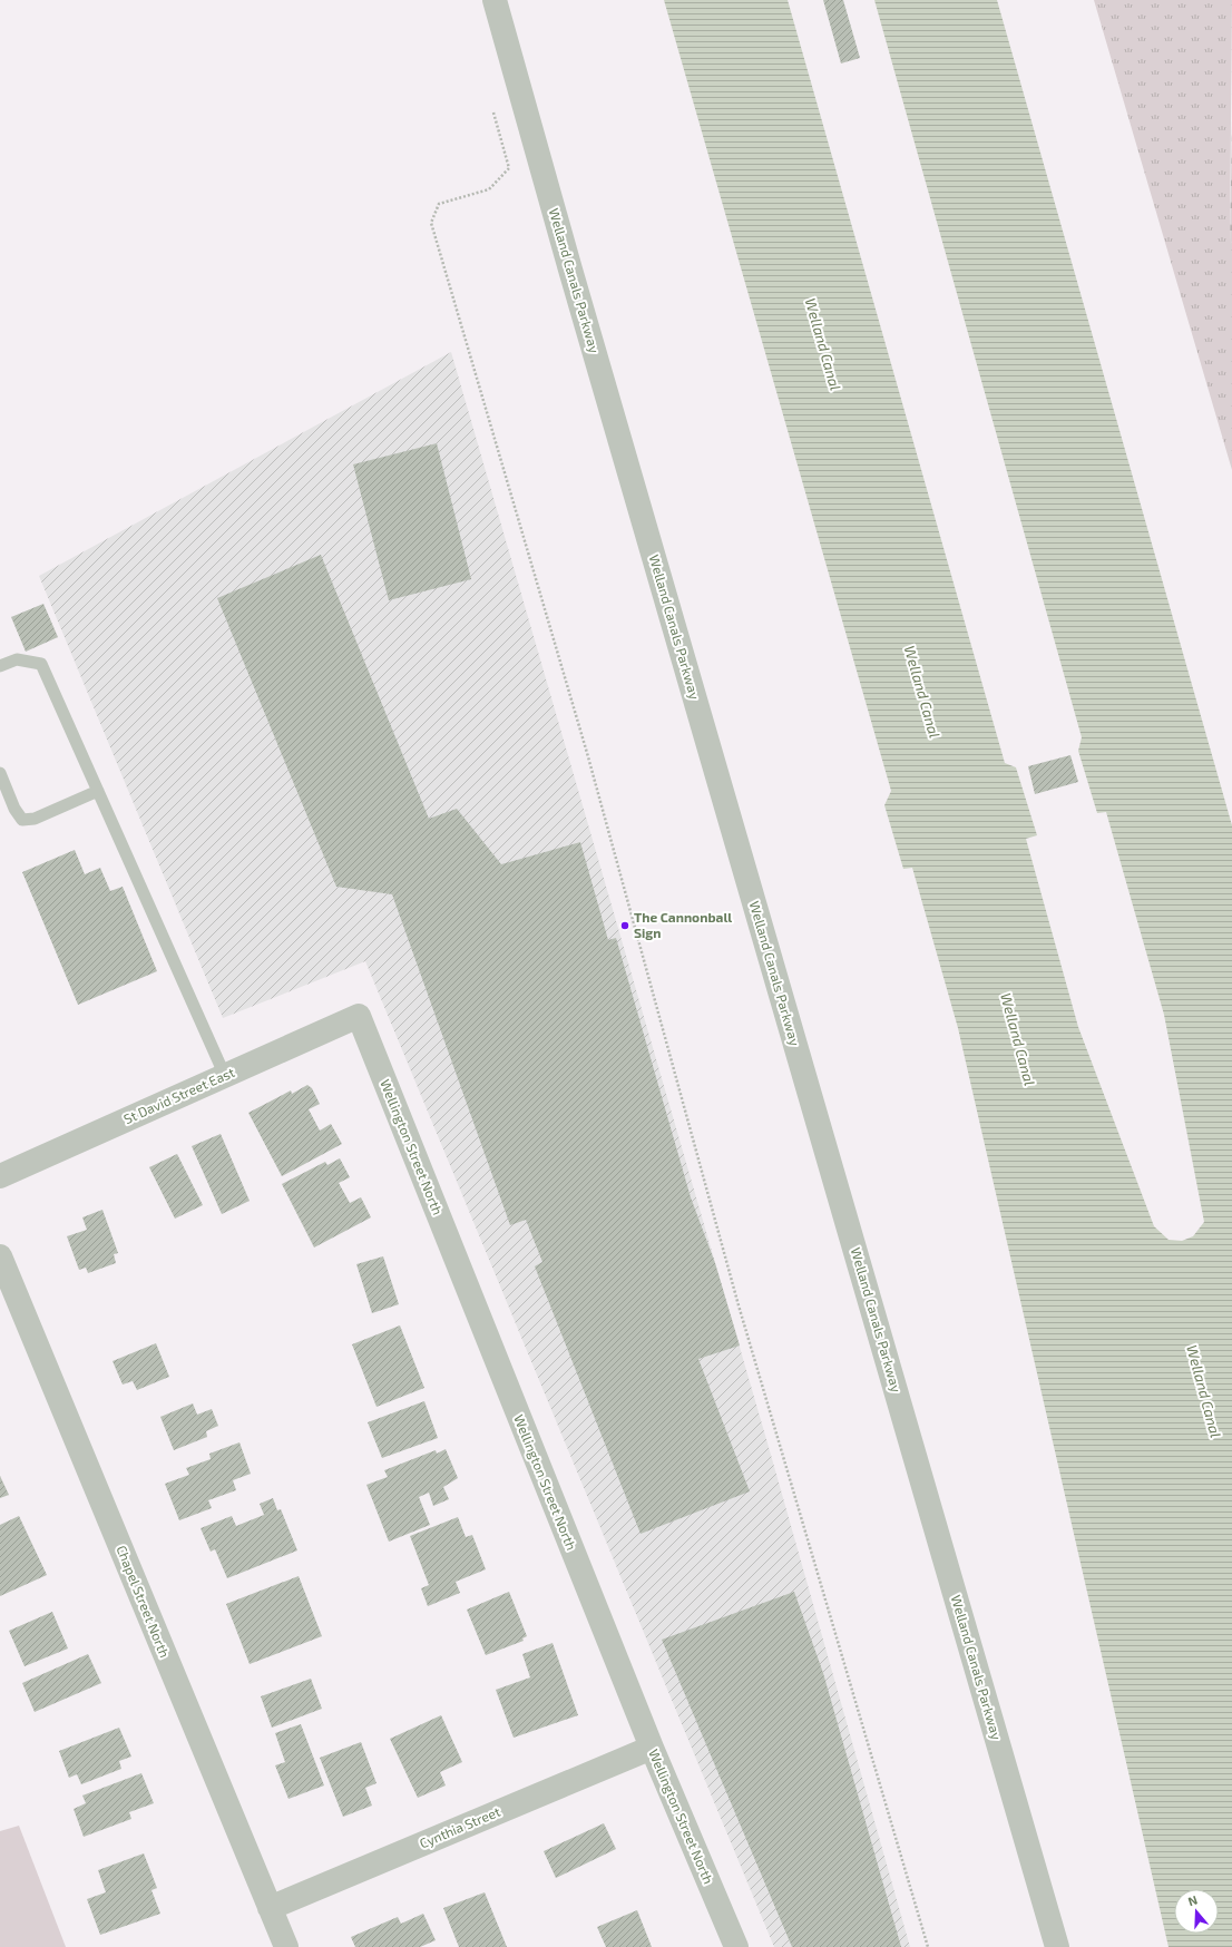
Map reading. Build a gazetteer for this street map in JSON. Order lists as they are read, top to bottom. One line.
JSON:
{"streets":{"street":["Welland Canals Parkway","St David Street East","Wellington Street North","Chapel Street North","Cynthia Street"]},"crossings":[["St David Street East","Wellington Street North"],["Wellington Street North","Cynthia Street"],["Chapel Street North","Cynthia Street"]],"water":["Welland Canal"],"places":["The Cannonball Sign"],"north":"top"}
